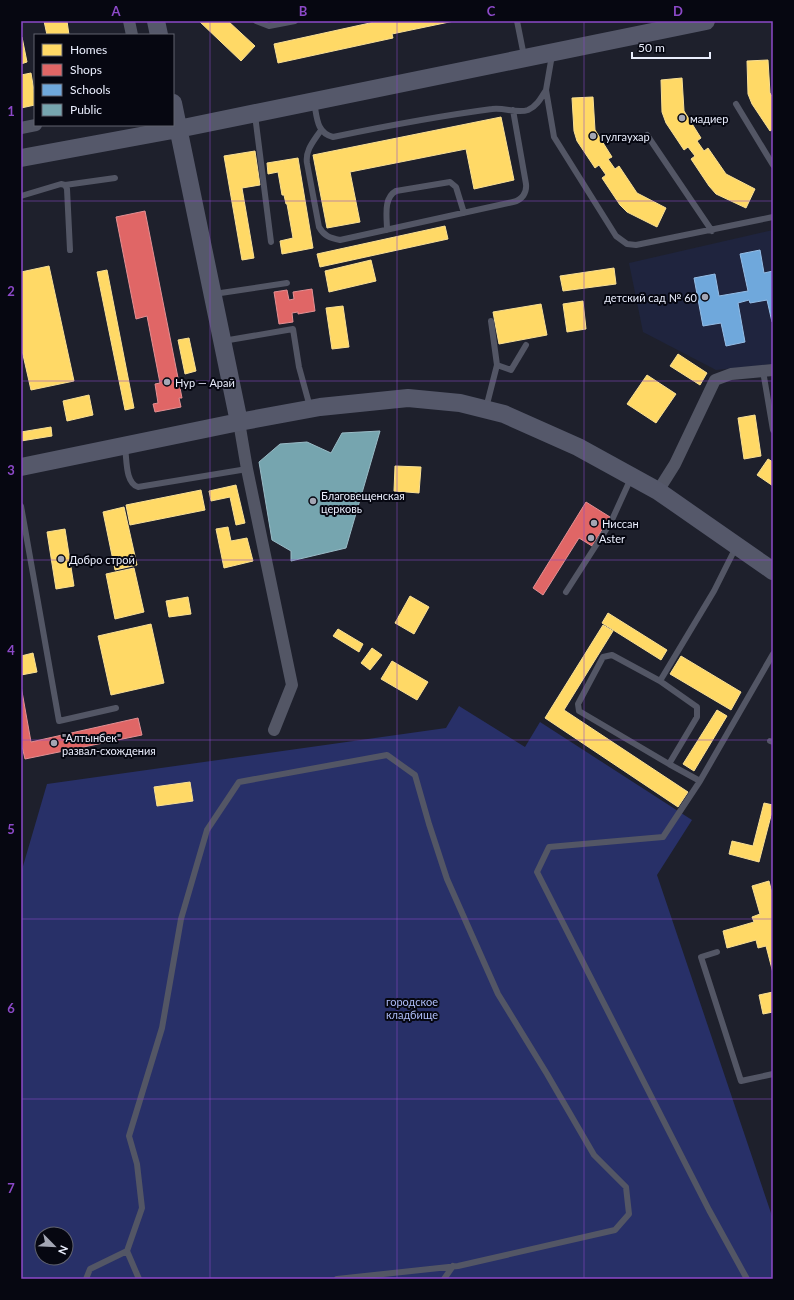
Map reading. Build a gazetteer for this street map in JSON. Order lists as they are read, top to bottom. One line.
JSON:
{"parks":["городское кладбище"],"places":["мадиер","гулгаухар","детский сад № 60","Нур — Арай","Благовещенская церковь","Ниссан","Aster","Добро строй","\"Алтынбек\" развал-схождения"],"legend":["Homes","Shops","Schools","Public"],"scale_bar":"50 m","north":"bottom right","grid":{"columns":["A","B","C","D"],"rows":["1","2","3","4","5","6","7"]}}
